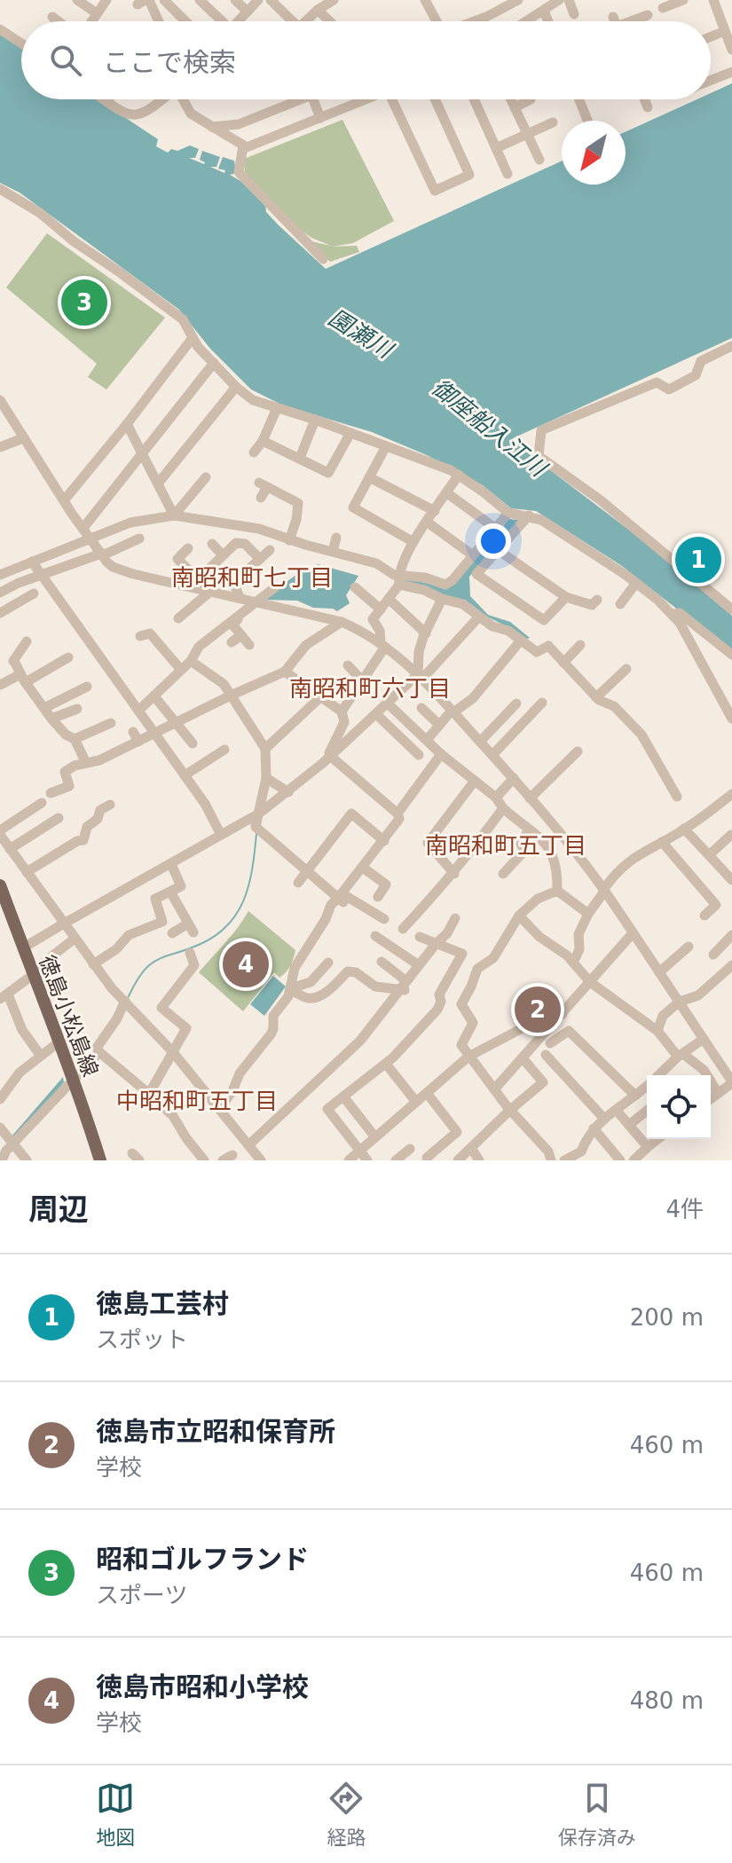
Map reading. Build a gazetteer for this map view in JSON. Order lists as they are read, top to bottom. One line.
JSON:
{"streets":{"main road":["徳島小松島線"]},"districts":["南昭和町七丁目","南昭和町六丁目","南昭和町五丁目","中昭和町五丁目"],"water":["園瀬川","御座船入江川"],"north":"bottom left","page":{"search":"ここで検索","pins":["3","1","4","2"],"heading":["周辺","4件"],"list":[{"mark":"1","name":"徳島工芸村","note":"スポット","value":"200 m"},{"mark":"2","name":"徳島市立昭和保育所","note":"学校","value":"460 m"},{"mark":"3","name":"昭和ゴルフランド","note":"スポーツ","value":"460 m"},{"mark":"4","name":"徳島市昭和小学校","note":"学校","value":"480 m"}],"nav":["地図","経路","保存済み"]}}
